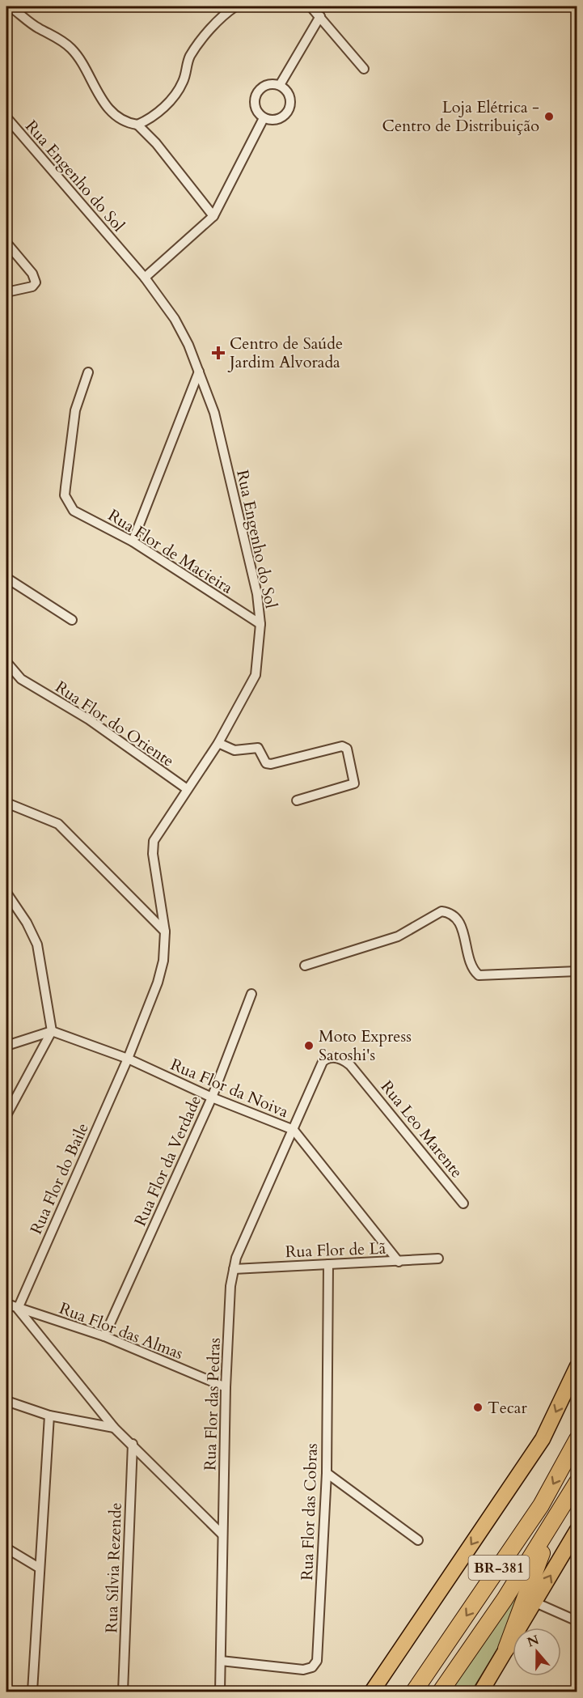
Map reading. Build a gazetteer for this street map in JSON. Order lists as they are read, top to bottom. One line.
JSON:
{"streets":{"highway":["BR-381"],"street":["Rua Engenho do Sol","Rua Flor de Macieira","Rua Flor do Oriente","Rua Flor da Noiva","Rua Leo Marente","Rua Flor da Verdade","Rua Flor do Baile","Rua Flor de Lã","Rua Flor das Almas","Rua Flor das Pedras","Rua Flor das Cobras","Rua Sílvia Rezende"]},"crossings":[["Rua Engenho do Sol","Rua Flor de Macieira"],["Rua Engenho do Sol","Rua Flor do Oriente"],["Rua Engenho do Sol","Rua Flor da Noiva"],["Rua Engenho do Sol","Rua Flor do Baile"],["Rua Flor da Noiva","Rua Leo Marente"],["Rua Flor da Noiva","Rua Flor da Verdade"],["Rua Flor da Noiva","Rua Flor do Baile"],["Rua Flor da Noiva","Rua Flor de Lã"],["Rua Flor da Noiva","Rua Flor das Pedras"],["Rua Leo Marente","Rua Flor das Pedras"],["Rua Flor da Verdade","Rua Flor das Almas"],["Rua Flor do Baile","Rua Flor das Almas"],["Rua Flor de Lã","Rua Flor das Pedras"],["Rua Flor de Lã","Rua Flor das Cobras"],["Rua Flor das Almas","Rua Flor das Pedras"],["Rua Flor das Pedras","Rua Flor das Cobras"]],"places":{"other":["Loja Elétrica - Centro de Distribuição","Moto Express Satoshi's","Tecar"],"health":["Centro de Saúde Jardim Alvorada"]},"north":"top"}
